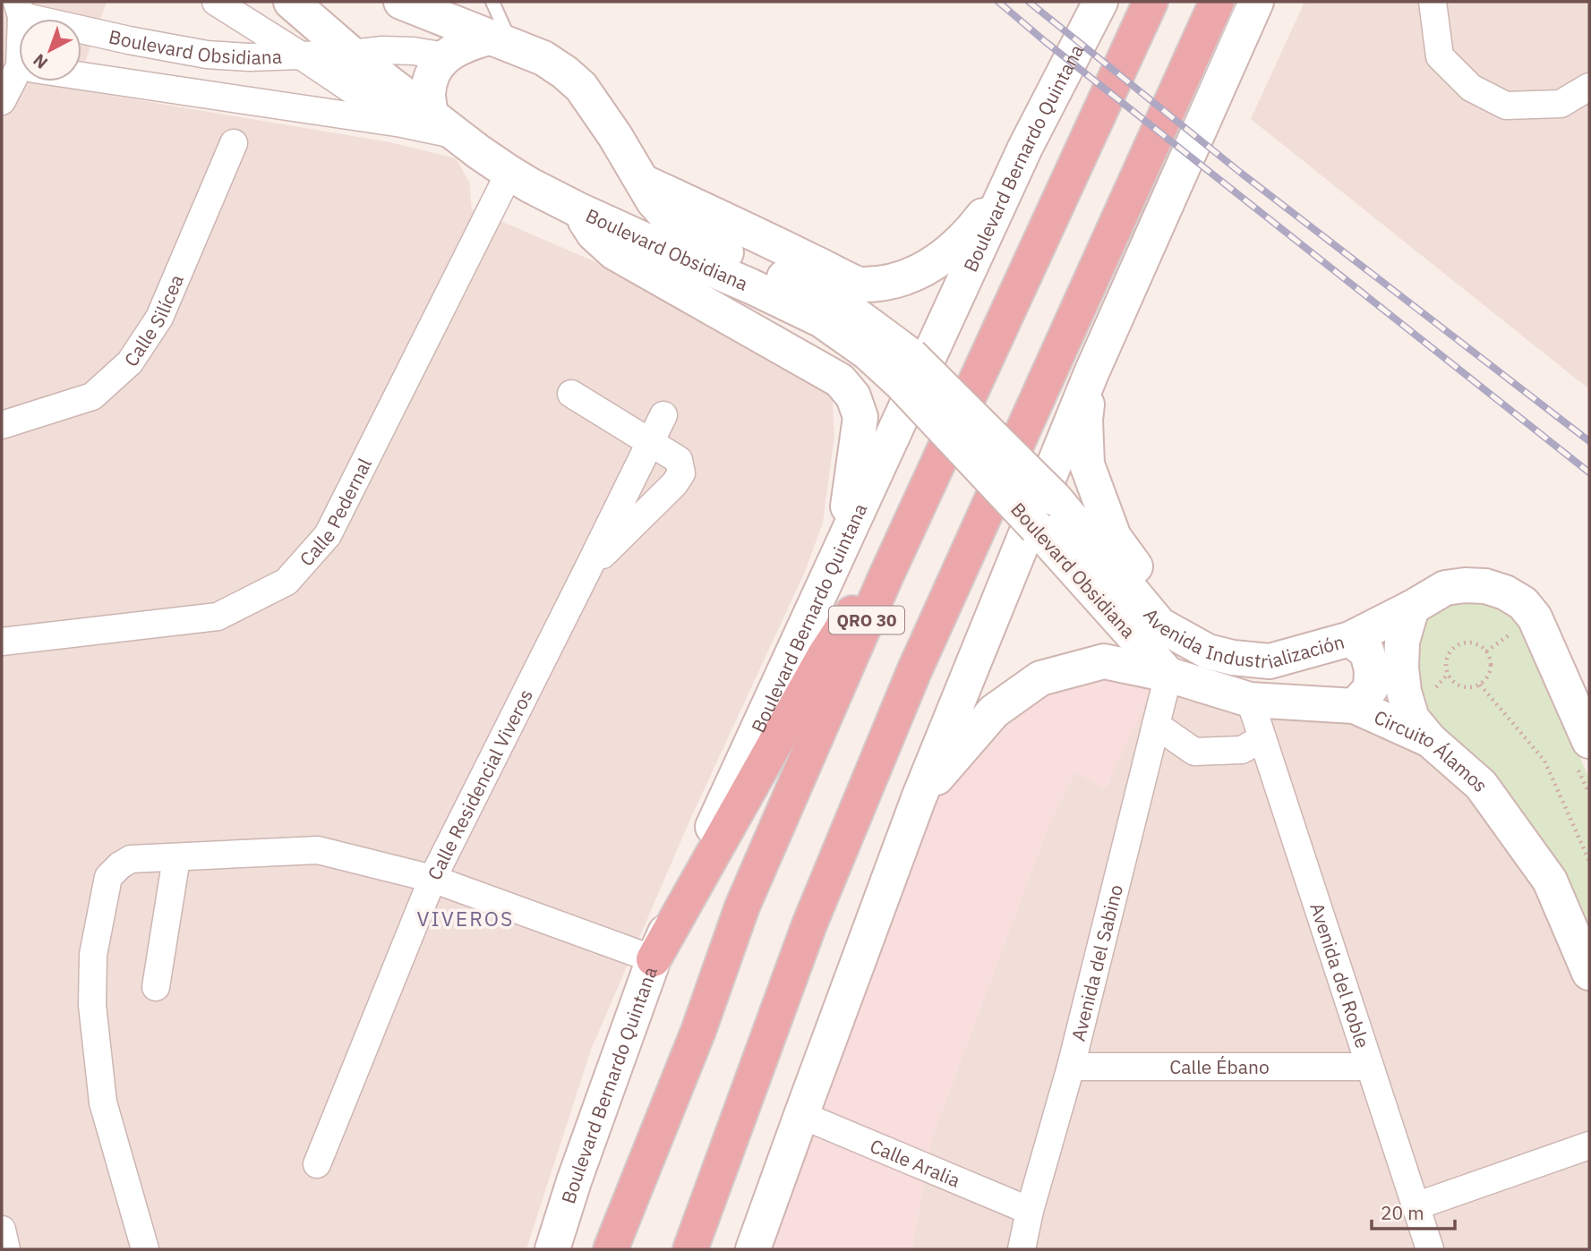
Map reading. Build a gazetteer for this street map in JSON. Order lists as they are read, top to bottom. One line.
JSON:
{"streets":{"highway":["QRO 30"],"main road":["Boulevard Obsidiana","Boulevard Bernardo Quintana","Avenida Industrialización","Circuito Álamos"],"street":["Calle Silícea","Calle Pedernal","Calle Residencial Viveros","Avenida del Sabino","Avenida del Roble","Calle Ébano","Calle Aralia"]},"crossings":[["Boulevard Obsidiana","Calle Pedernal"],["Boulevard Obsidiana","Avenida Industrialización"],["Boulevard Obsidiana","Circuito Álamos"],["Boulevard Obsidiana","Avenida del Sabino"],["Circuito Álamos","Avenida del Sabino"],["Circuito Álamos","Avenida del Roble"],["Avenida del Sabino","Calle Ébano"],["Avenida del Sabino","Calle Aralia"],["Avenida del Roble","Calle Ébano"]],"districts":["VIVEROS"],"scale_bar":"20 m","north":"bottom left"}
